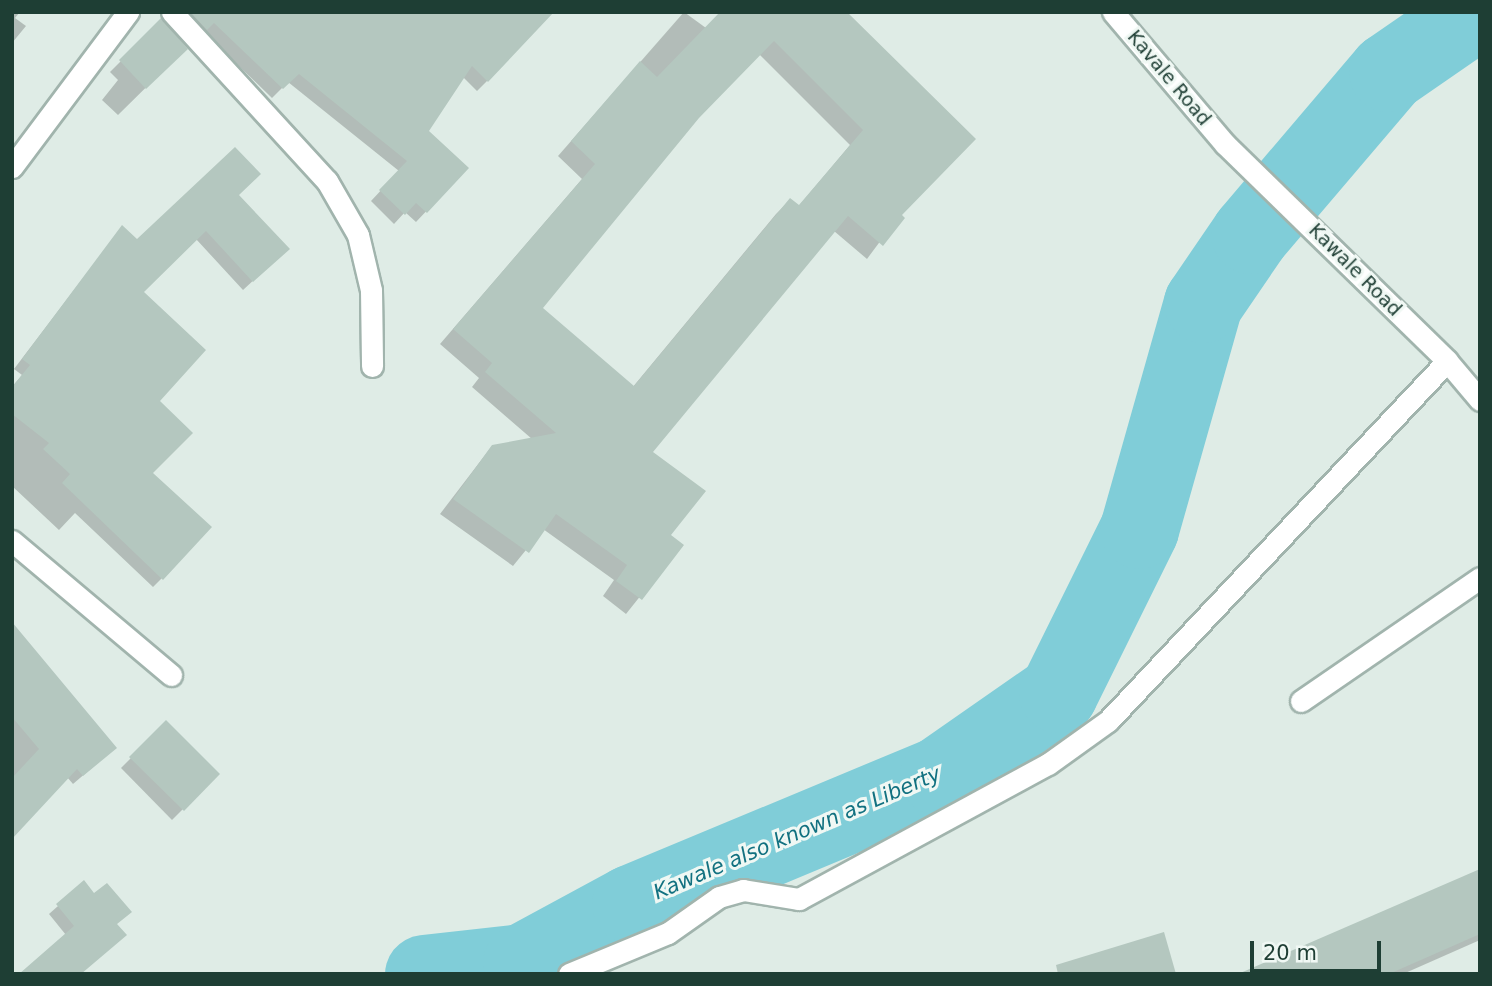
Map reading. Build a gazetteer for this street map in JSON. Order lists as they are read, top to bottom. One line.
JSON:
{"streets":{"street":["Kavale Road","Kawale Road"]},"crossings":[["Kavale Road","Kawale Road"]],"water":["Kawale also known as Liberty"],"scale_bar":"20 m"}
